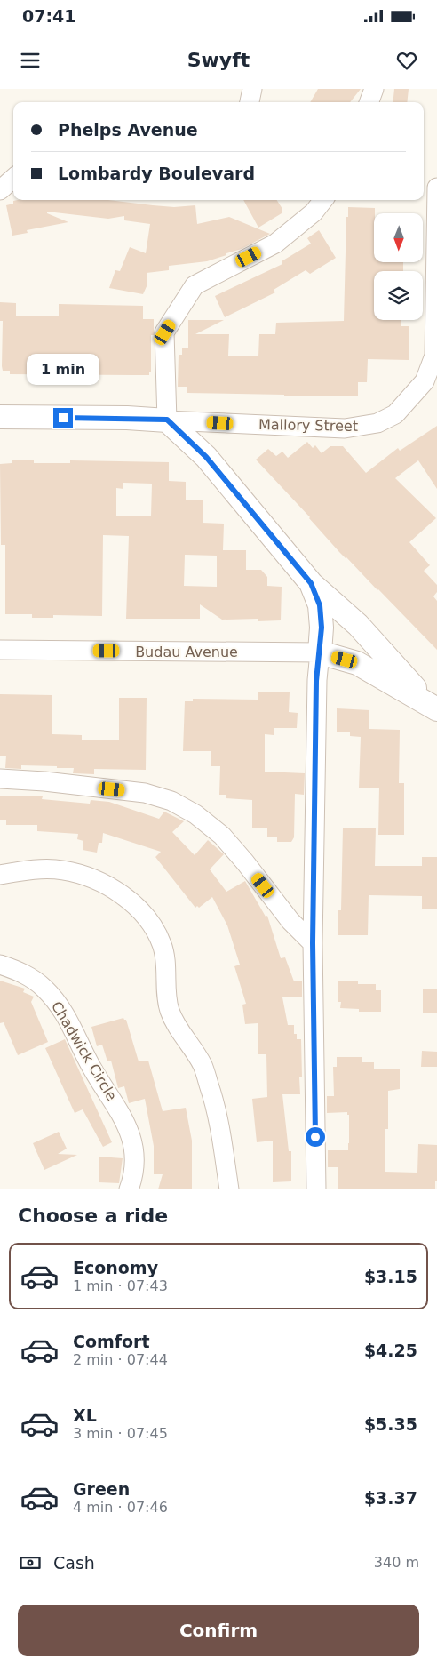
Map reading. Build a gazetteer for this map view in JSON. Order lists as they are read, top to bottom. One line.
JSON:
{"streets":{"street":["Mallory Street","Budau Avenue","Chadwick Circle"]},"north":"bottom","page":{"status":"07:41","header":"Swyft","banner":["Phelps Avenue","Lombardy Boulevard"],"bubble":"1 min","heading":"Choose a ride","list":[{"name":"Economy","note":"1 min · 07:43","value":"$3.15"},{"name":"Comfort","note":"2 min · 07:44","value":"$4.25"},{"name":"XL","note":"3 min · 07:45","value":"$5.35"},{"name":"Green","note":"4 min · 07:46","value":"$3.37"}],"pay":["Cash","340 m"],"buttons":"Confirm"}}
